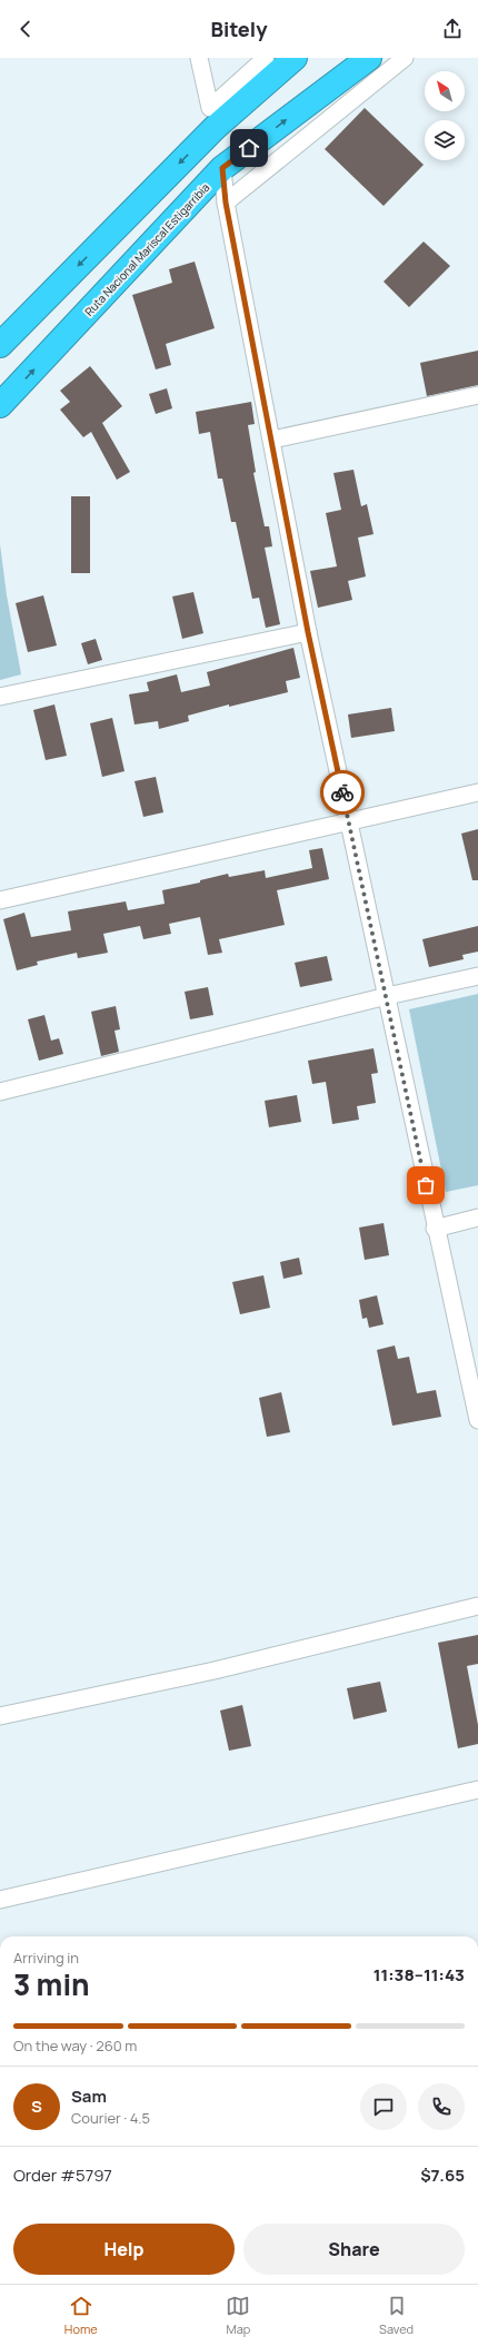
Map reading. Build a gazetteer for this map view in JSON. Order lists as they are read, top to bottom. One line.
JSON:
{"streets":{"highway":["Ruta Nacional Mariscal Estigarribia"]},"north":"top left","page":{"header":"Bitely","heading":["3 min","Arriving in","11:38–11:43"],"panel":["Sam","Courier · 4.5","Order #5797","$7.65"],"bar":"On the way · 260 m","round":"S","buttons":["Help","Share"],"tabs":["Home","Map","Saved"]}}
